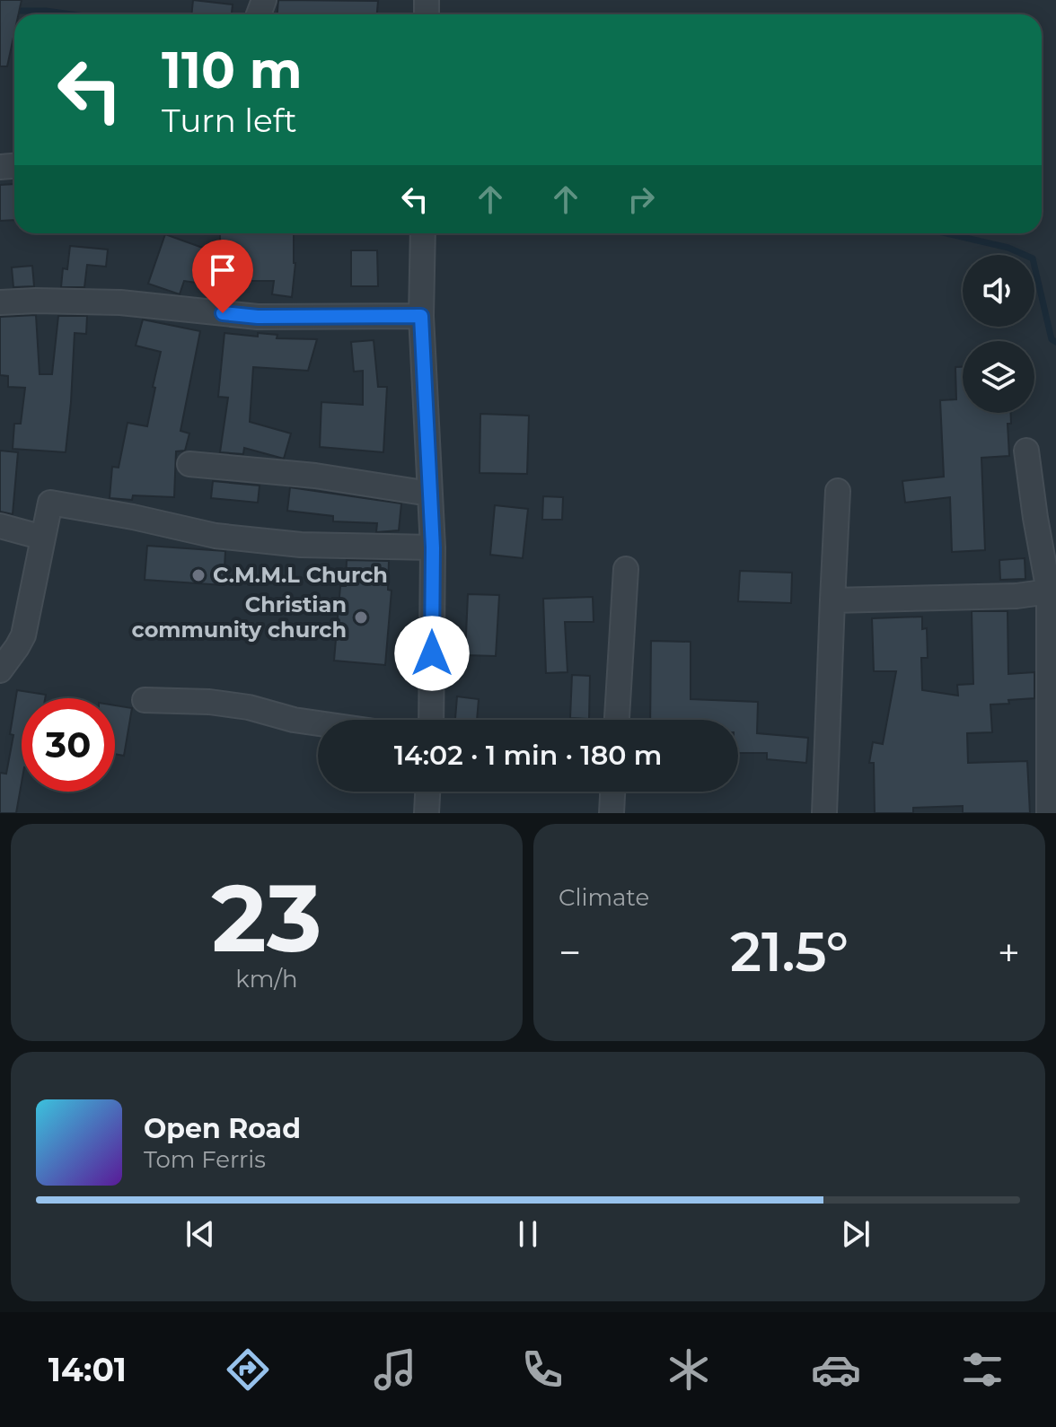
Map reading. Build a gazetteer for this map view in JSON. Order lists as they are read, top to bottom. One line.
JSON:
{"places":["C.M.M.L Church","Christian community church"],"page":{"turn":["110 m","Turn left"],"limit":"30","trip":"14:02 · 1 min · 180 m","tile":[["23","km/h"],"Climate"],"heat":["−","21.5°","+"],"song":["Open Road","Tom Ferris"],"tabs":"14:01"}}
